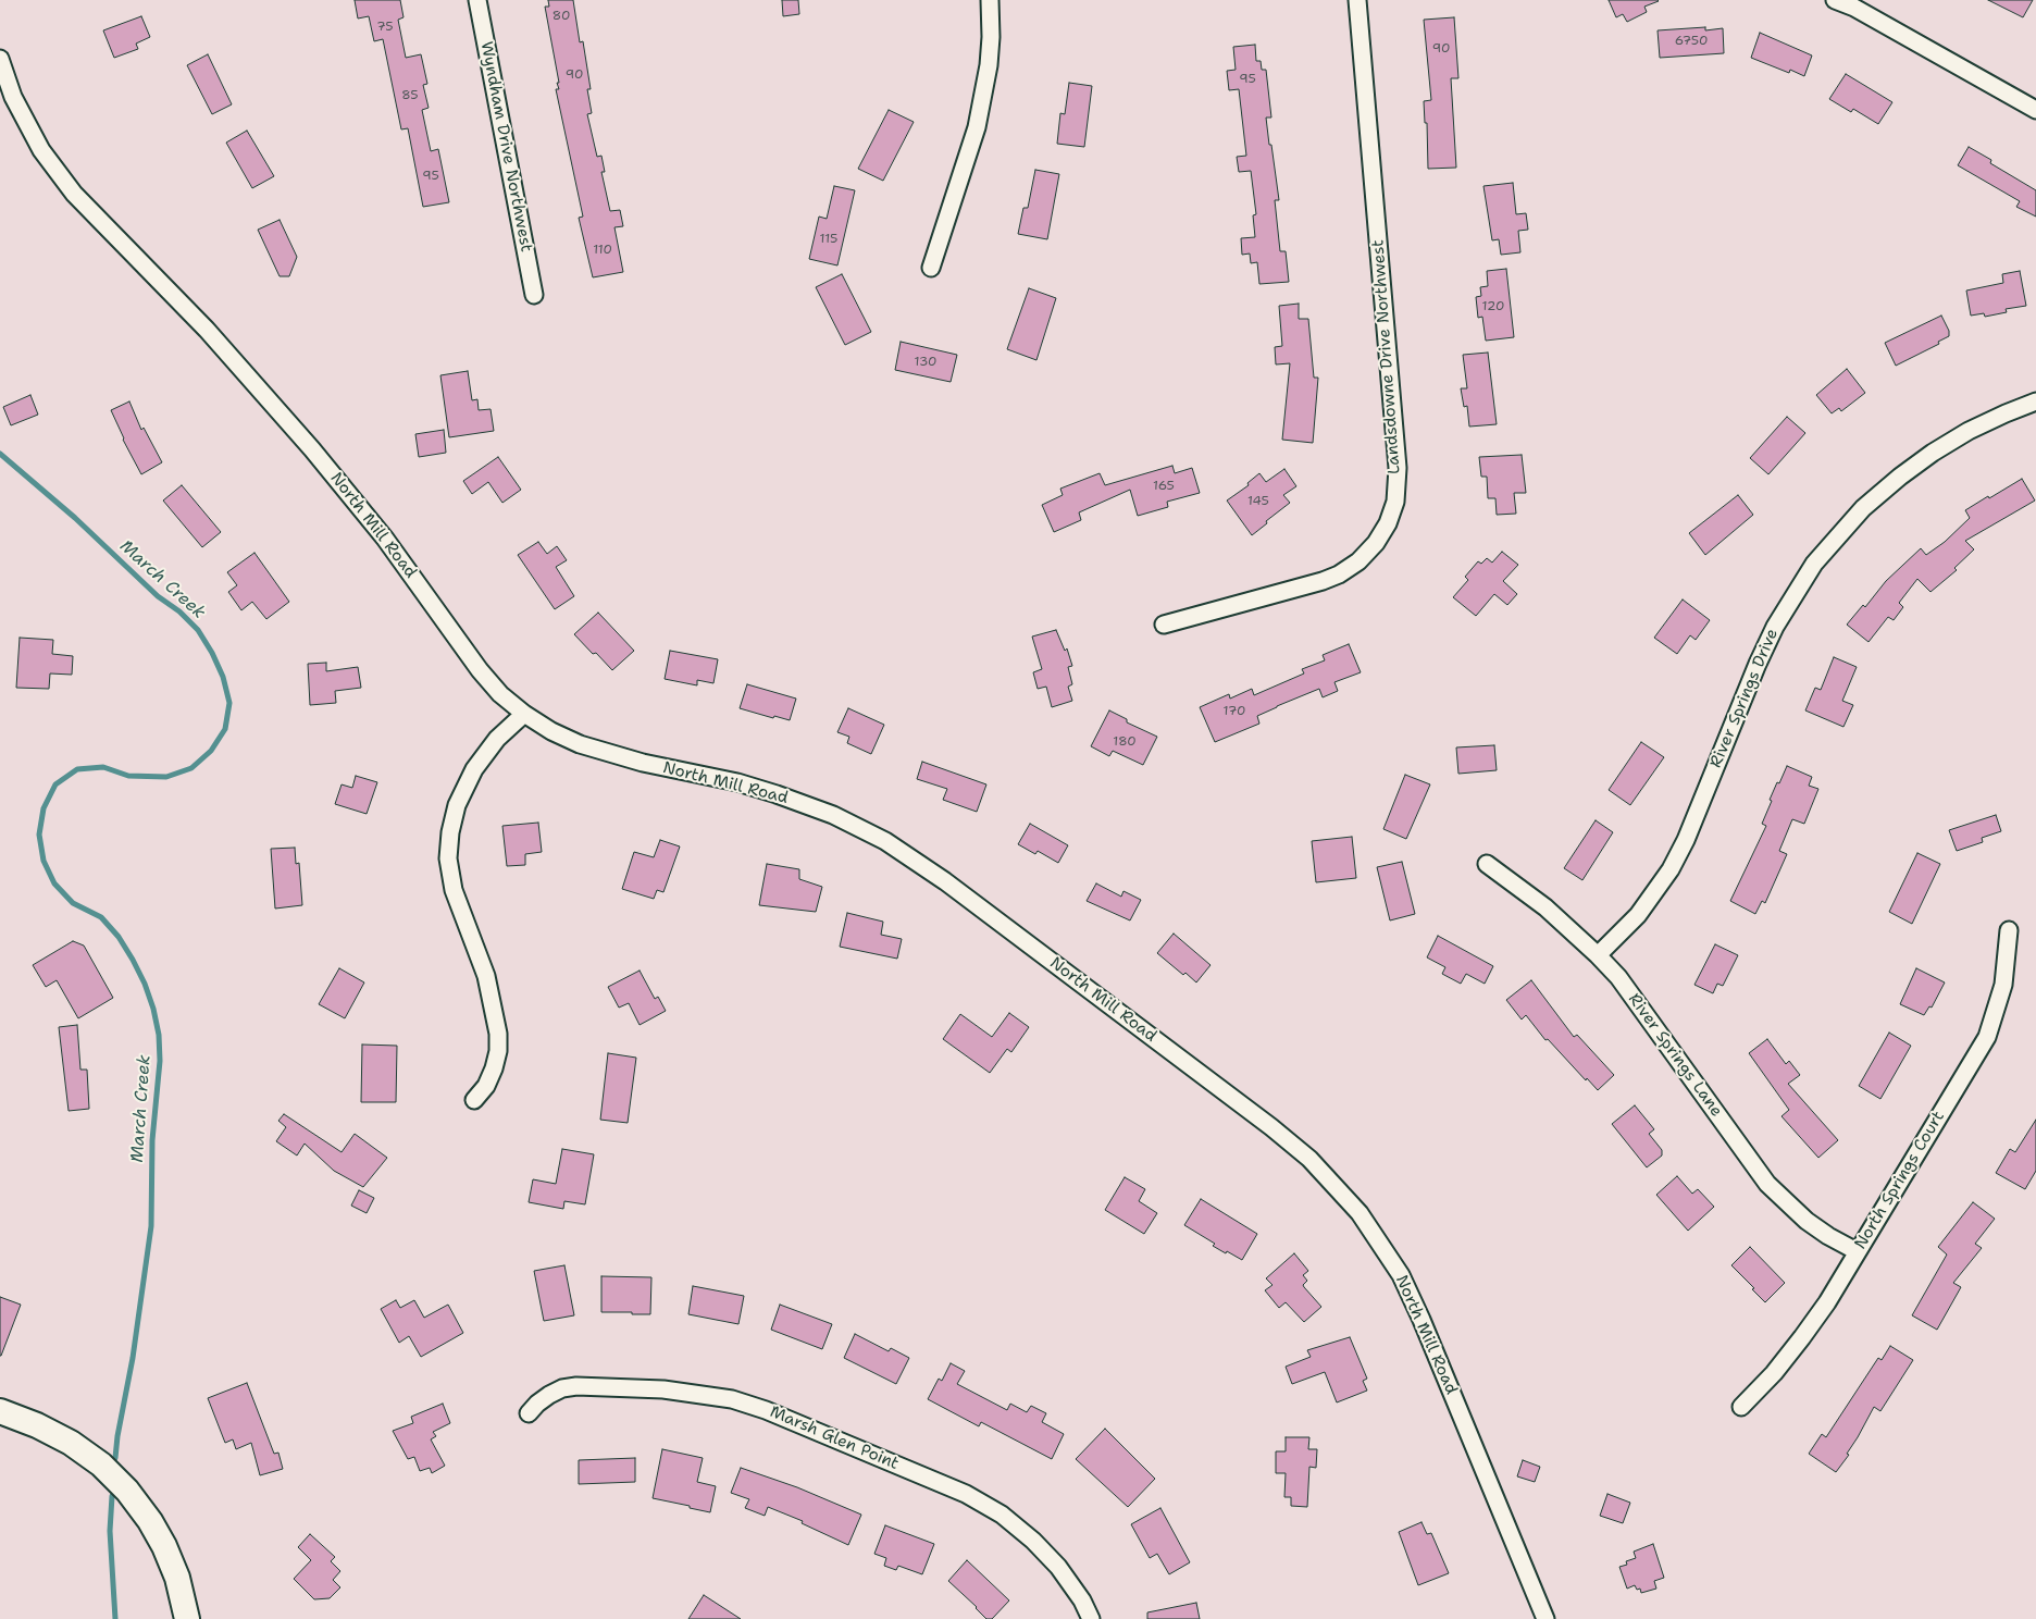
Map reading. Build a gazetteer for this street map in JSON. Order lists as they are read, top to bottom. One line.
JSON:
{"streets":{"street":["Wyndham Drive Northwest","Landsdowne Drive Northwest","North Mill Road","River Springs Drive","River Springs Lane","North Springs Court","Marsh Glen Point"]},"crossings":[["River Springs Drive","River Springs Lane"],["River Springs Lane","North Springs Court"]],"water":["March Creek"],"house_numbers":["80","75","6750","90","90","95","85","95","115","110","120","130","165","145","170","180"]}
